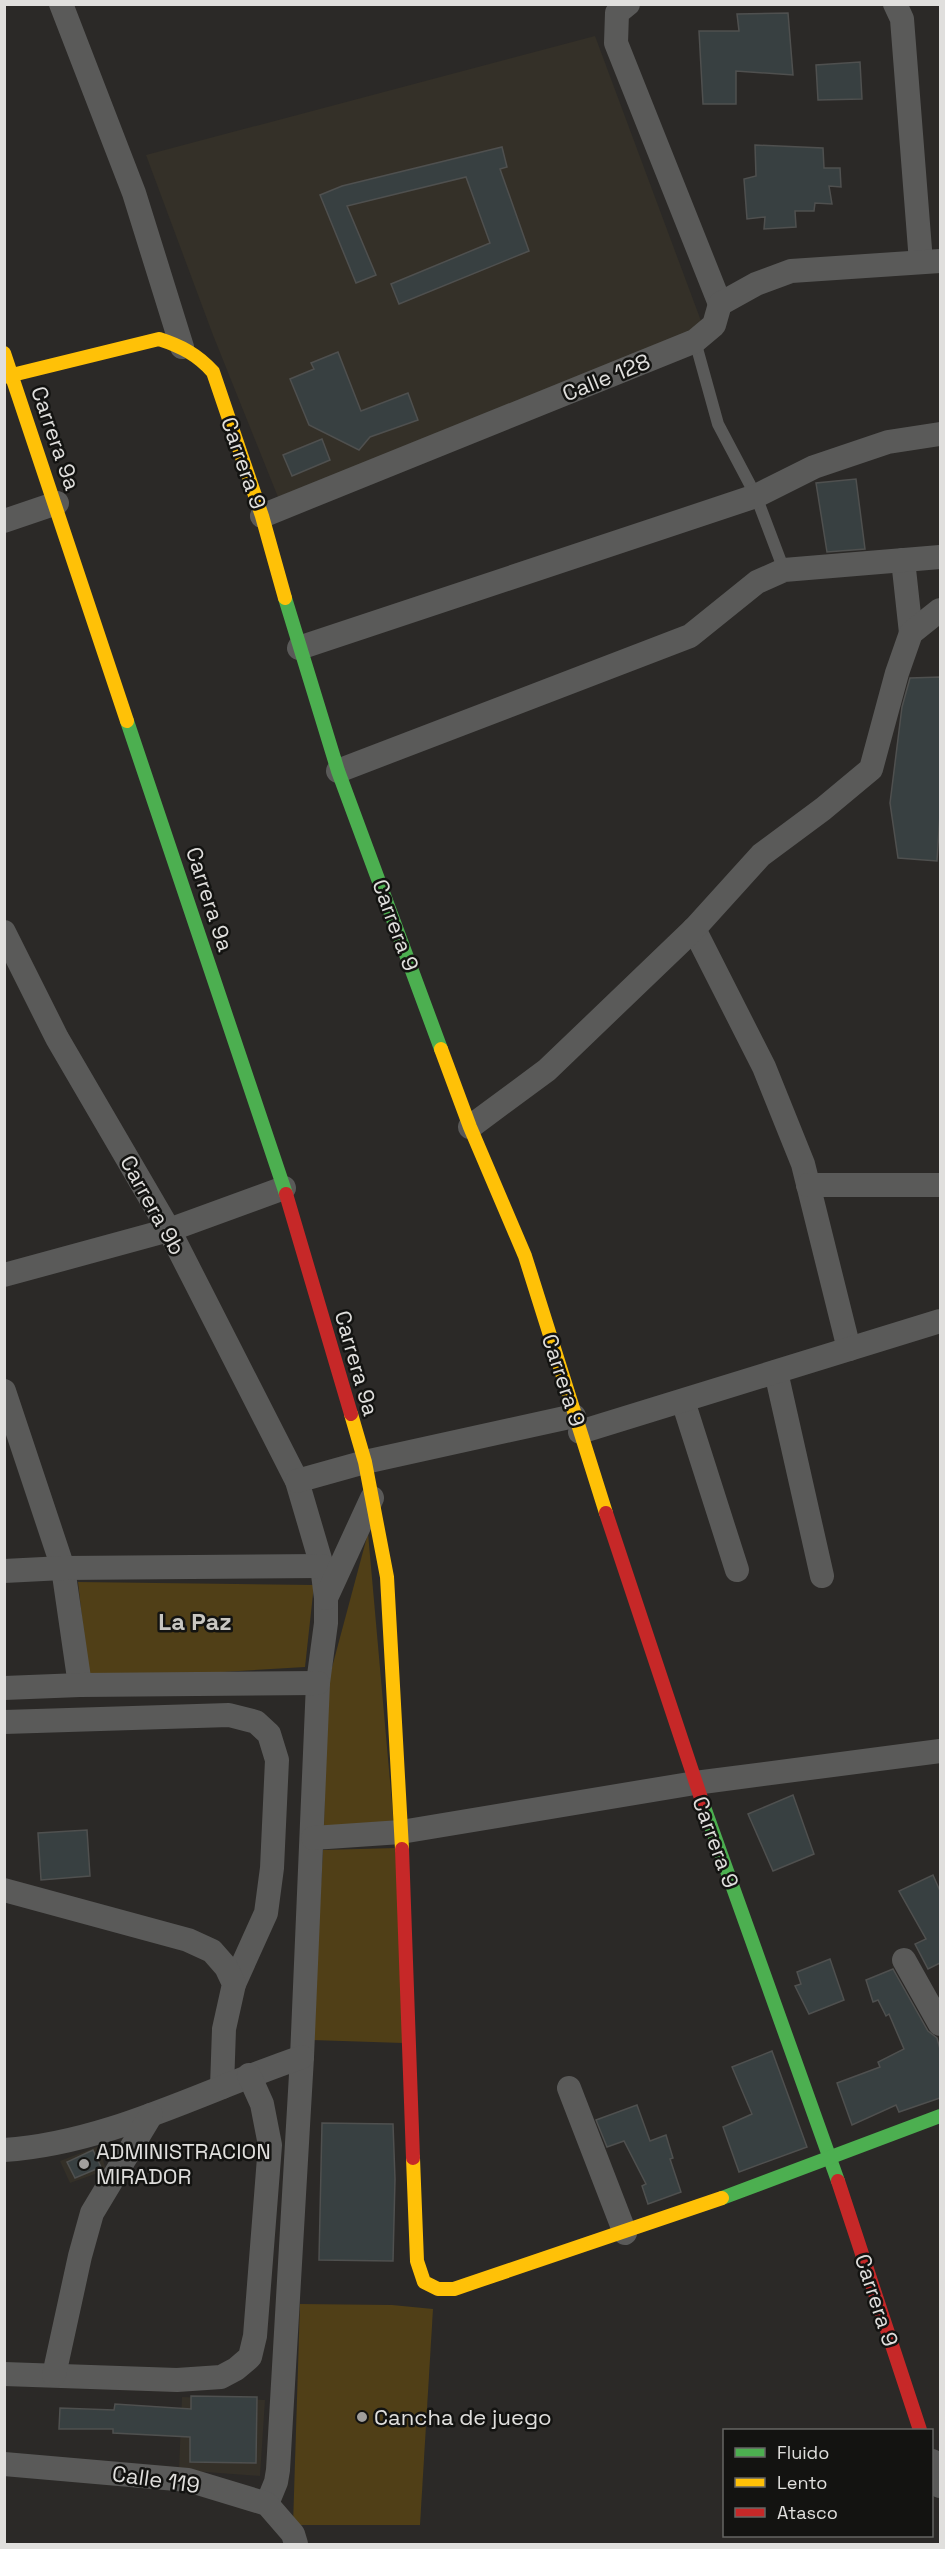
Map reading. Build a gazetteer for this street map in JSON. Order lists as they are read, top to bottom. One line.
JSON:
{"streets":{"street":["Calle 128","Carrera 9a","Carrera 9","Carrera 9b","Calle 119"]},"crossings":[["Calle 128","Carrera 9"]],"districts":["La Paz"],"places":["ADMINISTRACION MIRADOR","Cancha de juego"],"legend":["Fluido","Lento","Atasco"]}
